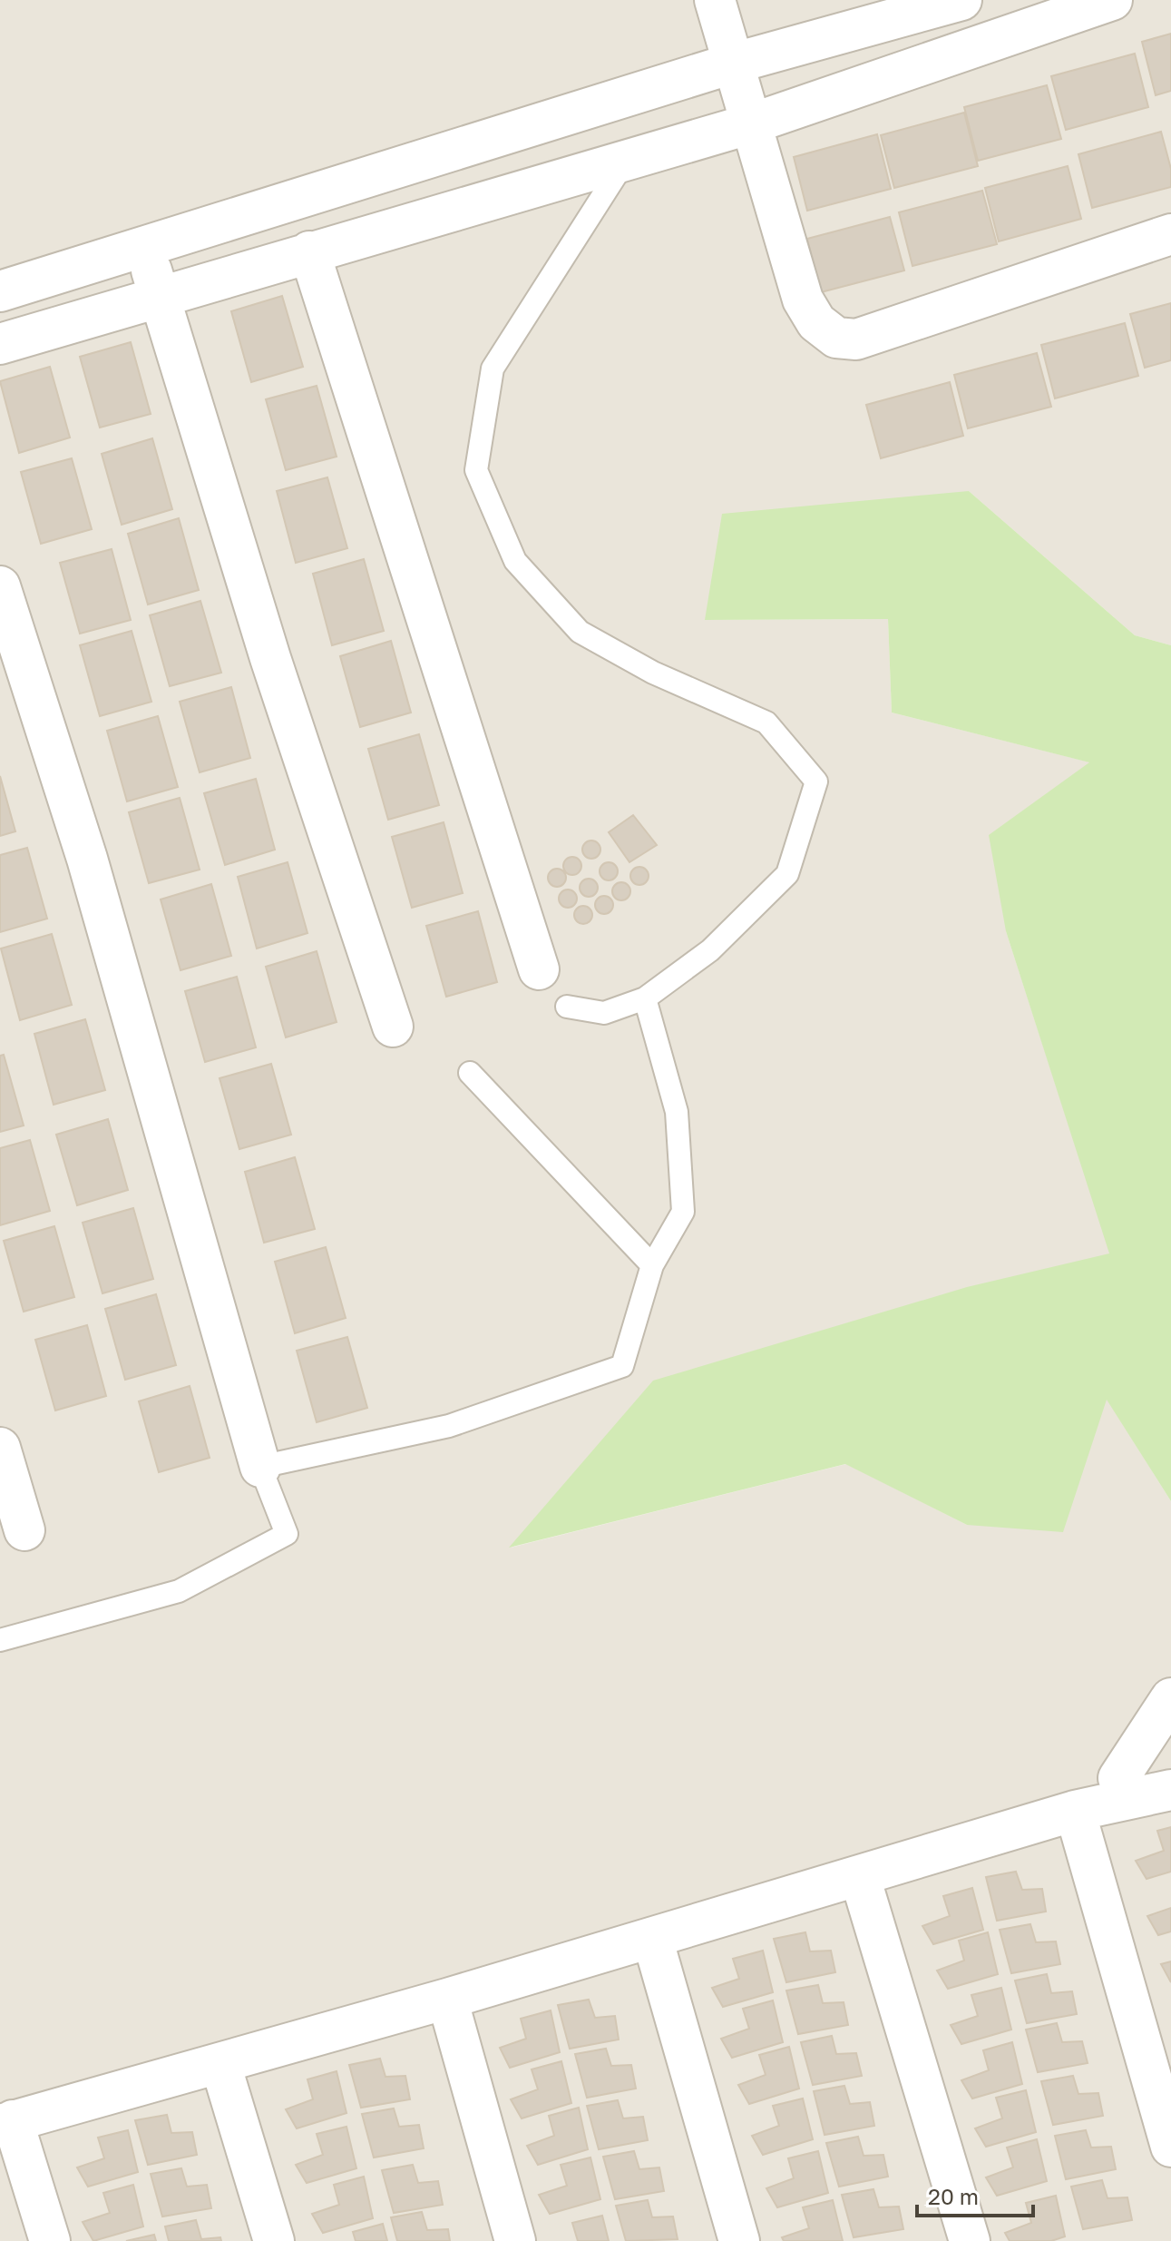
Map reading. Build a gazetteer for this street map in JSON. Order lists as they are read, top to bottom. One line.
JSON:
{"scale_bar":"20 m"}
